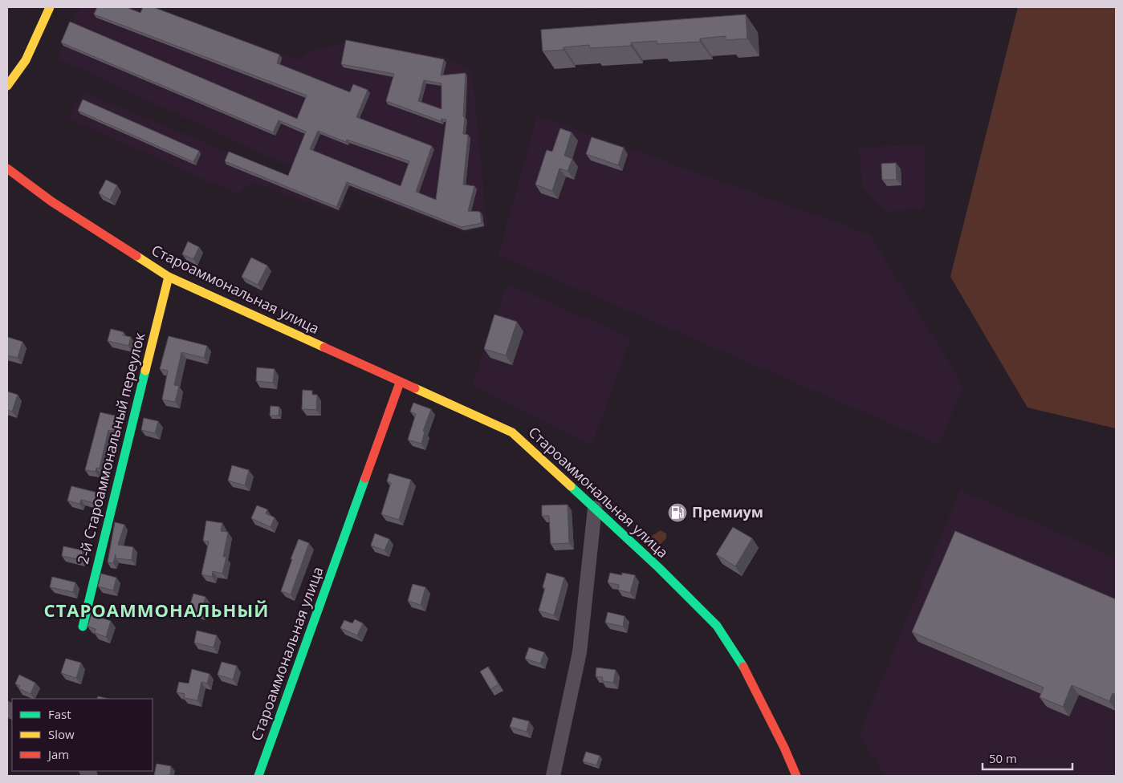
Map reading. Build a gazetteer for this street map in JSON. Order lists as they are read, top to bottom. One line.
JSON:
{"streets":{"street":["Староаммональная улица","2-й Староаммональный переулок"]},"crossings":[["Староаммональная улица","2-й Староаммональный переулок"]],"districts":["СТАРОАММОНАЛЬНЫЙ"],"places":{"fuel station":["Премиум"]},"legend":["Fast","Slow","Jam"],"scale_bar":"50 m"}
